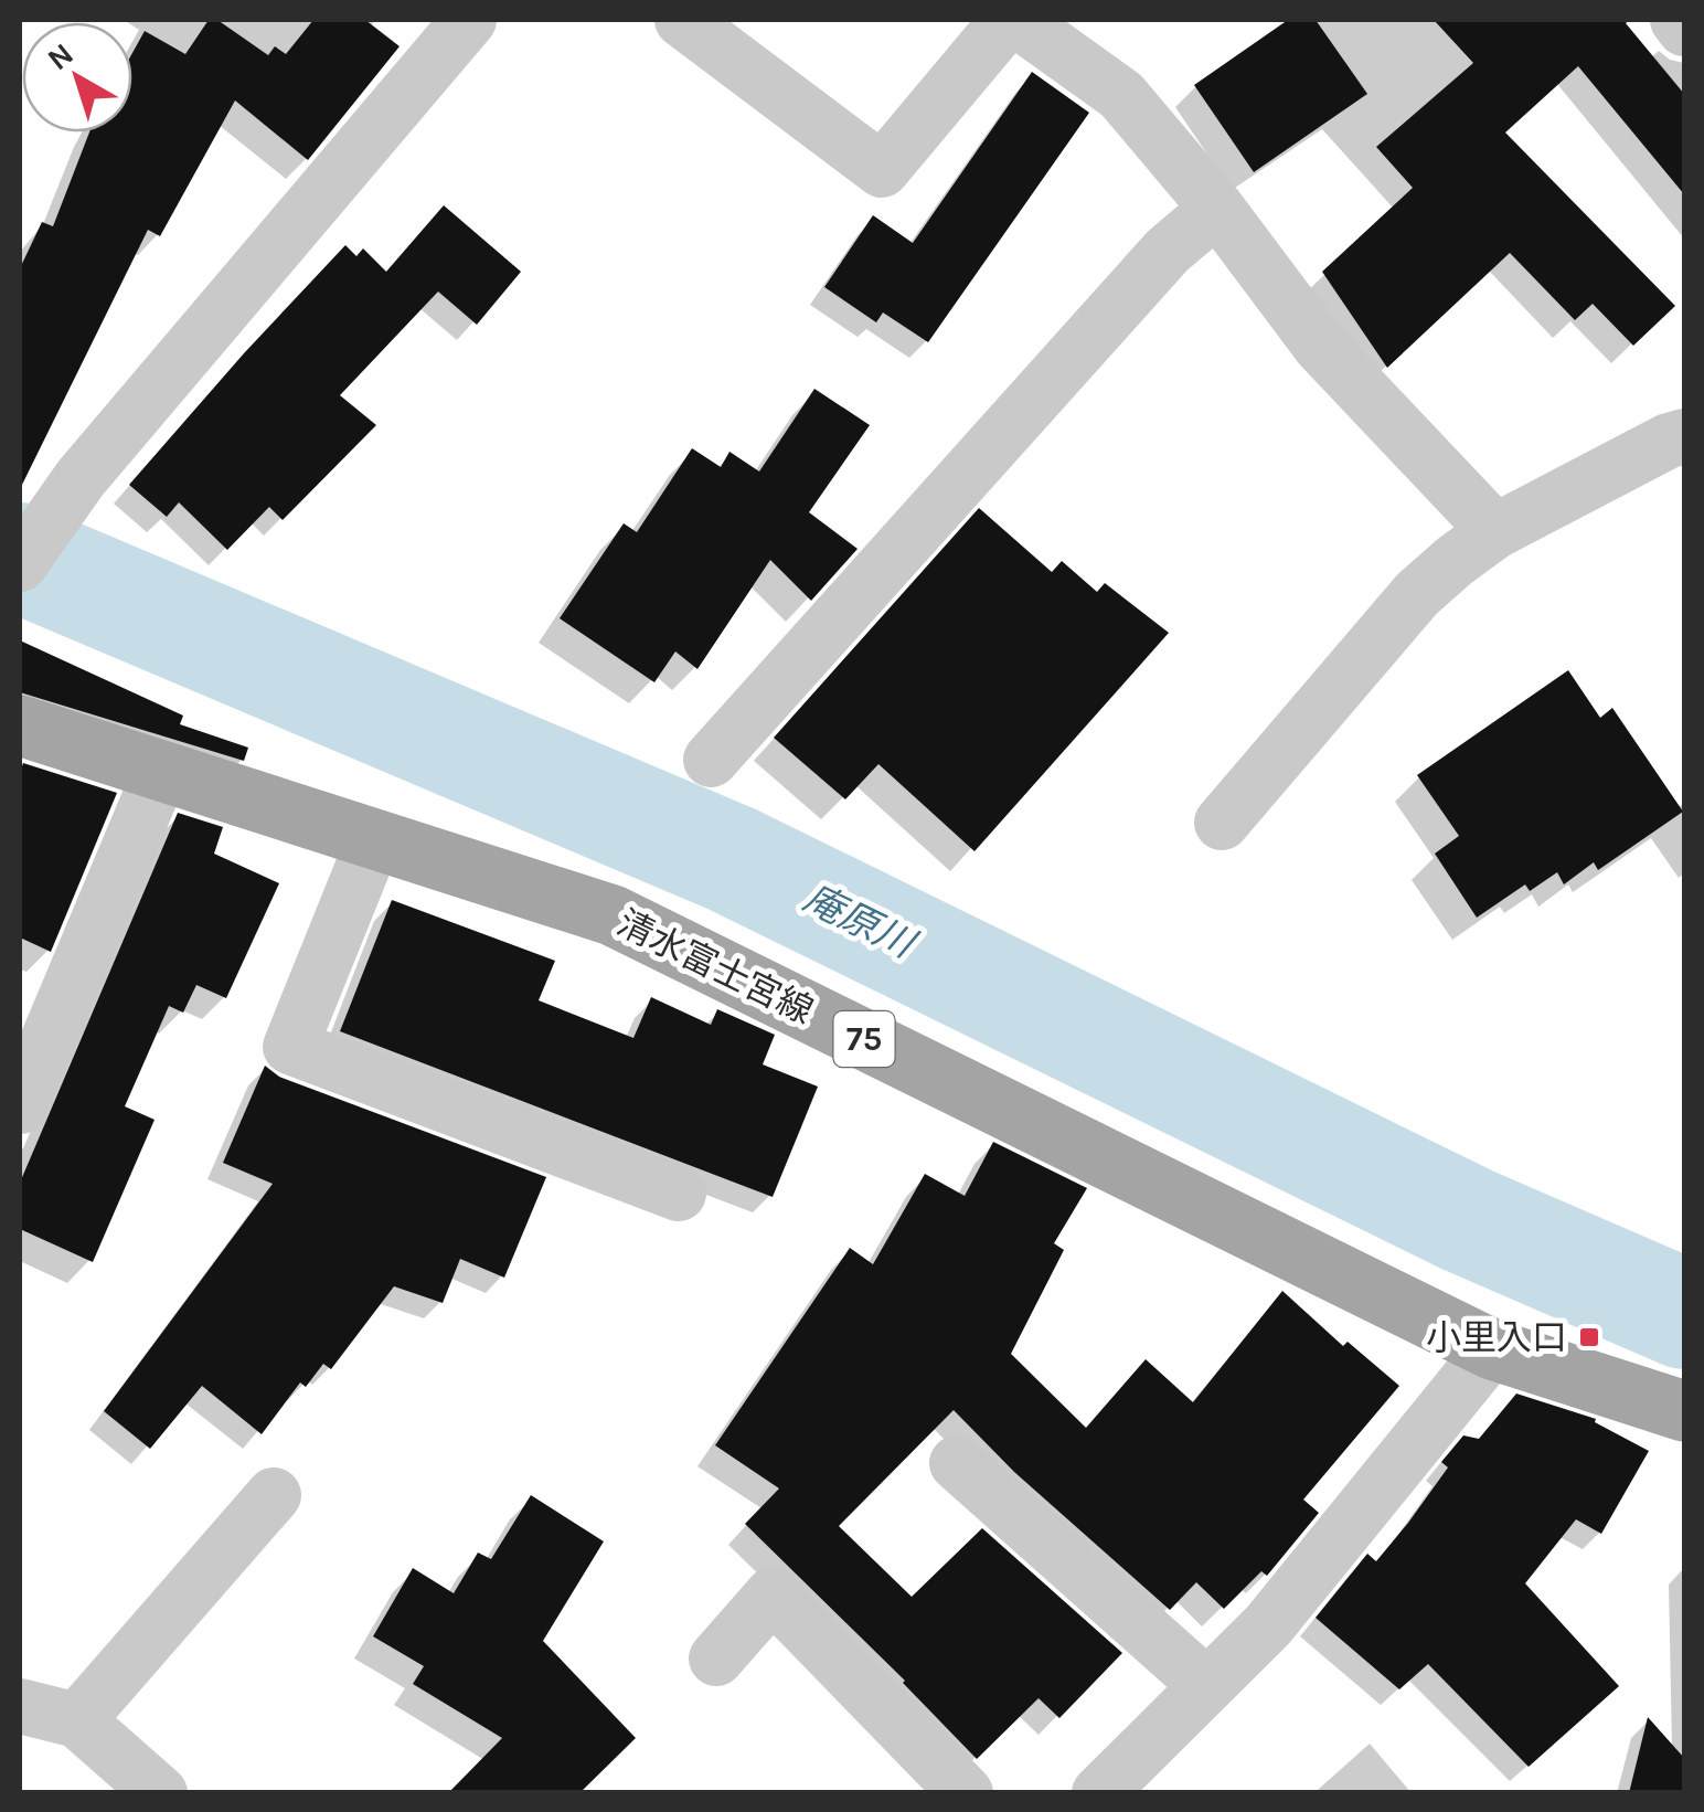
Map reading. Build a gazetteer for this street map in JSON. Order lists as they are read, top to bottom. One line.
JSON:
{"streets":{"main road":["清水富士宮線","75"]},"water":["庵原川"],"places":{"transit":["小里入口"]},"north":"top left"}
